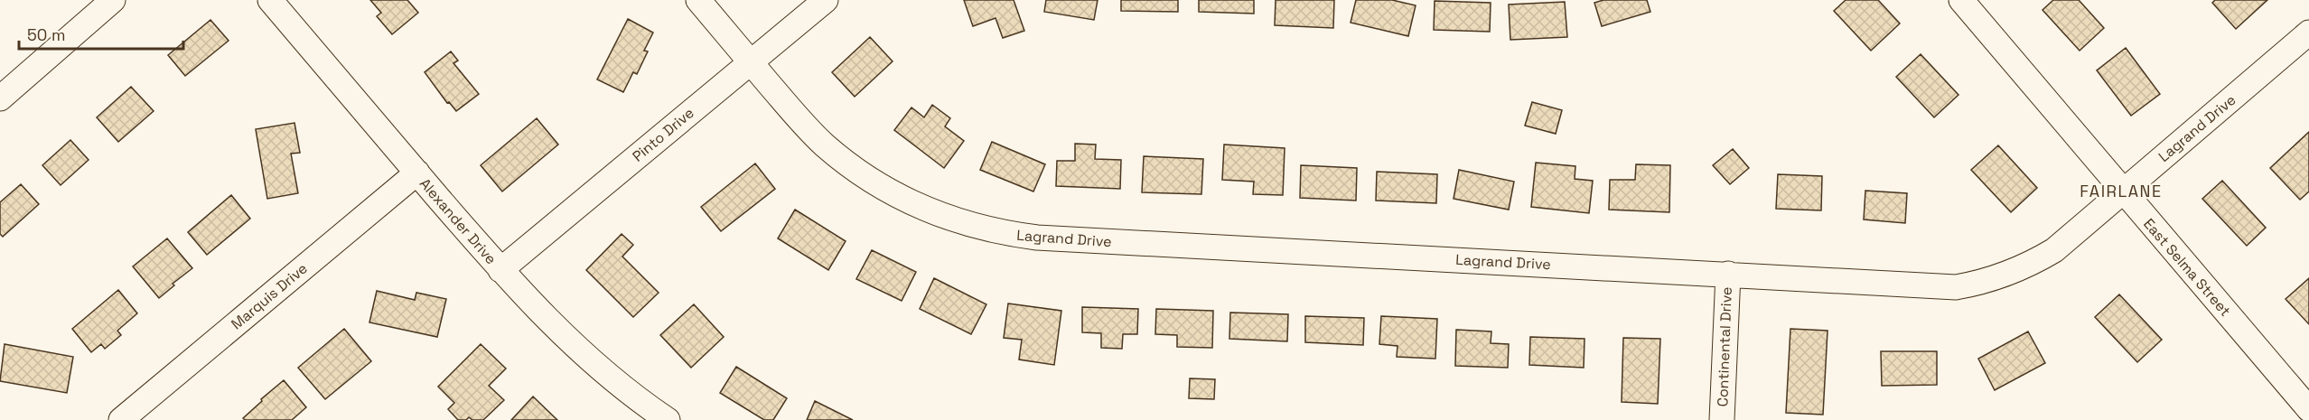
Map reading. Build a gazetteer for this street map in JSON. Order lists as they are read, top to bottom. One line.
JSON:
{"streets":{"street":["Lagrand Drive","Pinto Drive","Alexander Drive","East Selma Street","Marquis Drive","Continental Drive"]},"crossings":[["Lagrand Drive","Pinto Drive"],["Lagrand Drive","East Selma Street"],["Lagrand Drive","Continental Drive"],["Pinto Drive","Alexander Drive"],["Alexander Drive","Marquis Drive"]],"districts":["FAIRLANE"],"scale_bar":"50 m"}
